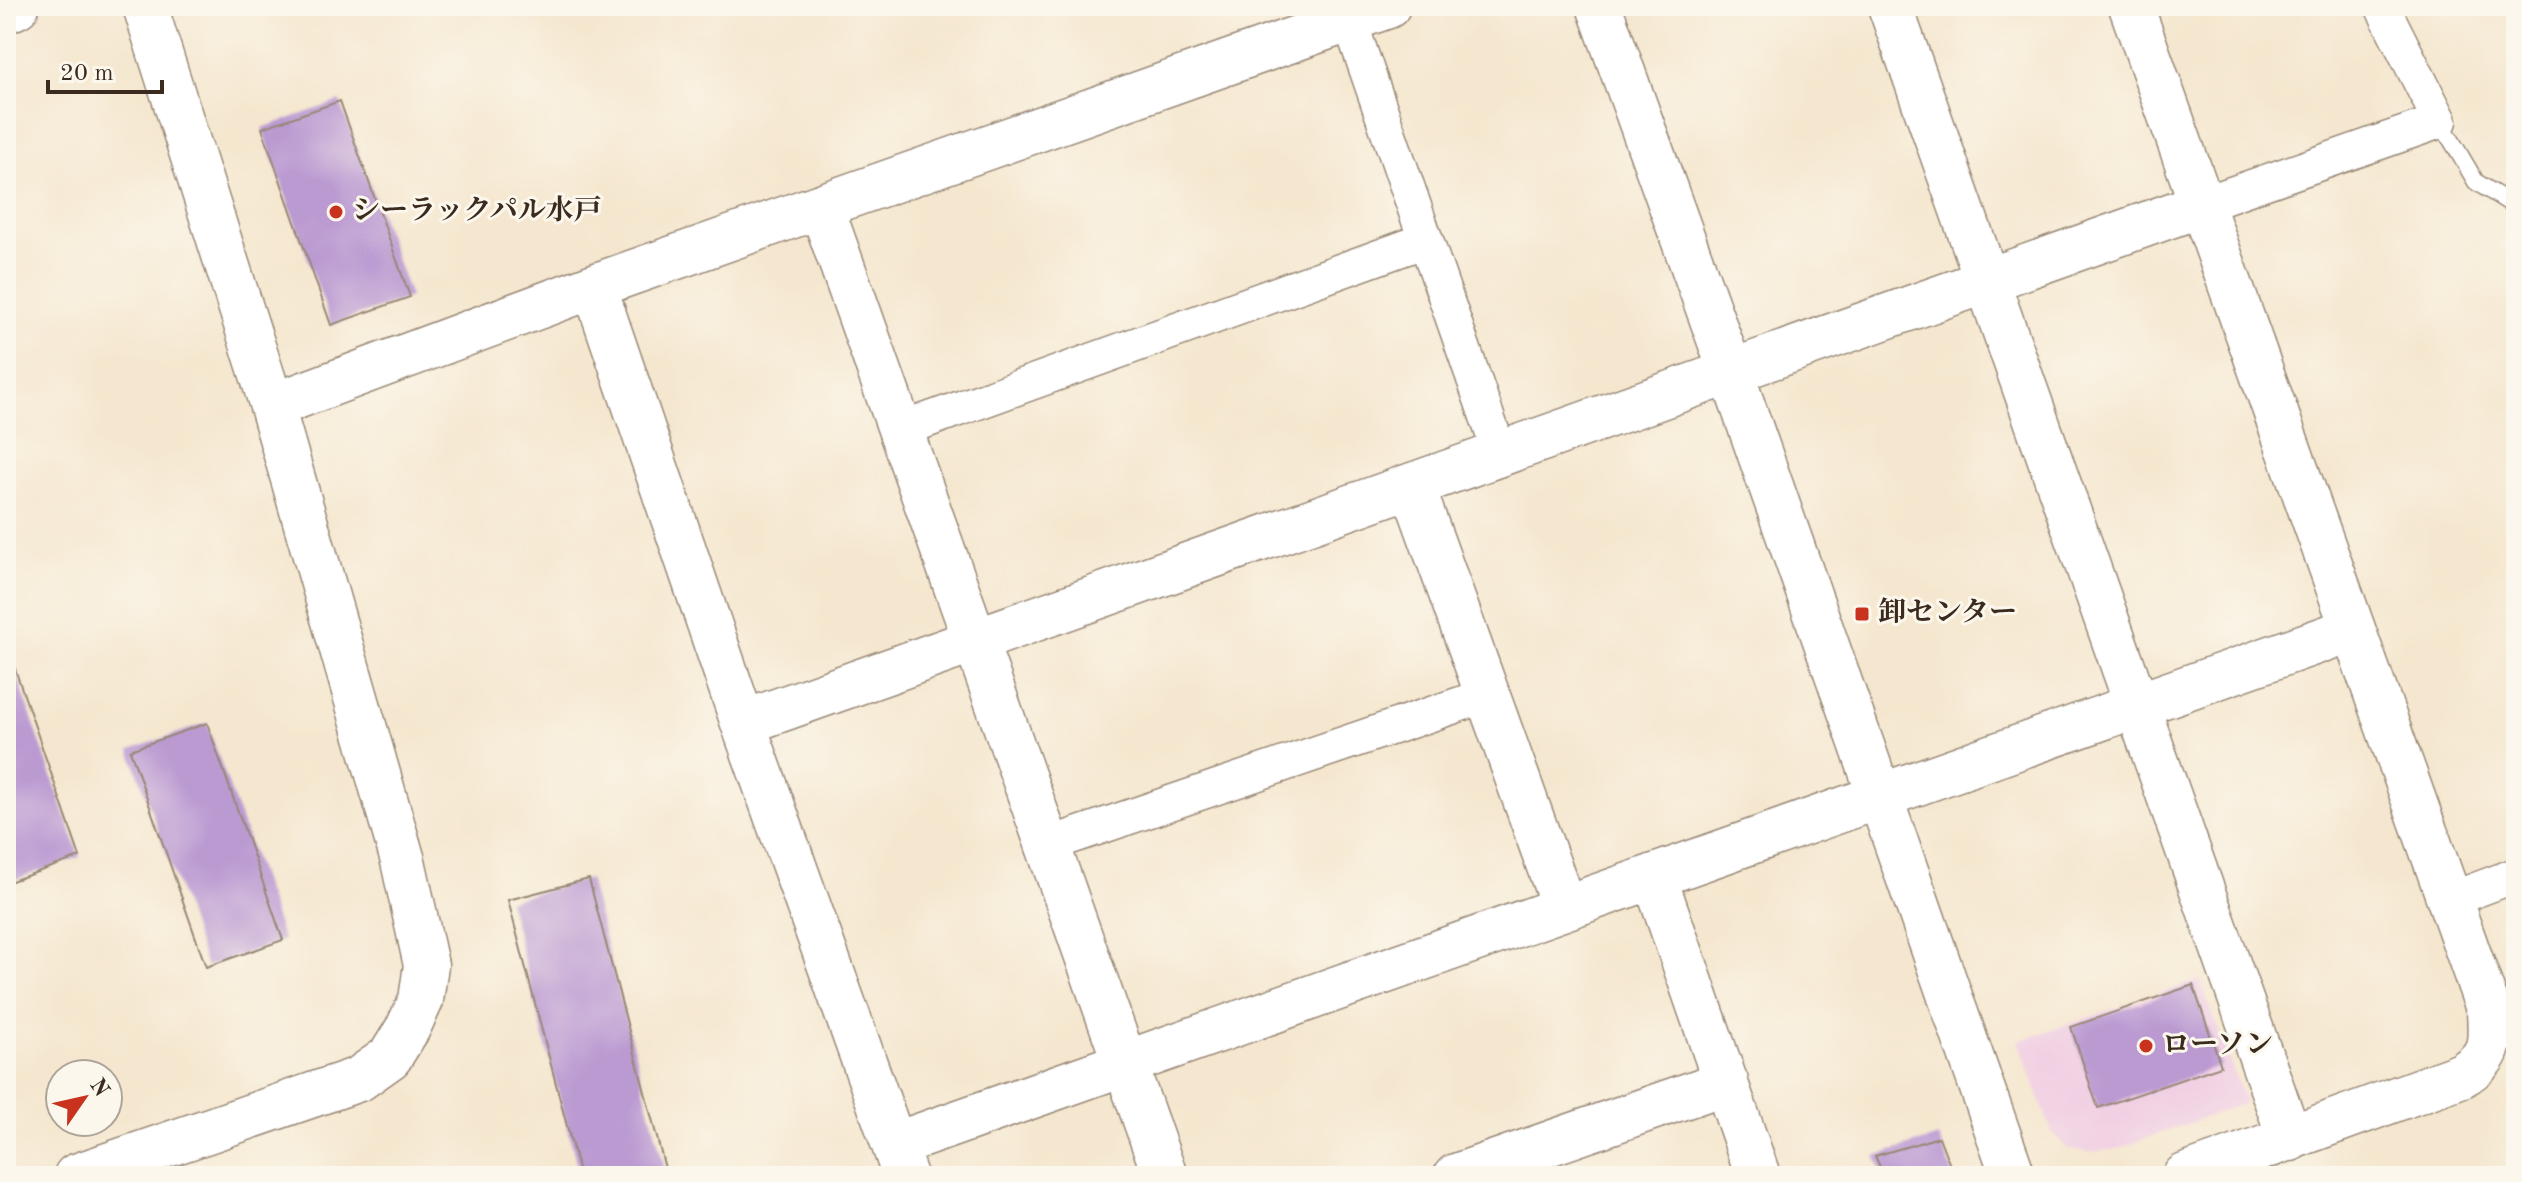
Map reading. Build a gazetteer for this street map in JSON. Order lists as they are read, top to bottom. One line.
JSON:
{"places":{"other":["シーラックパル水戸","ローソン"],"transit":["卸センター"]},"scale_bar":"20 m","north":"top right"}
